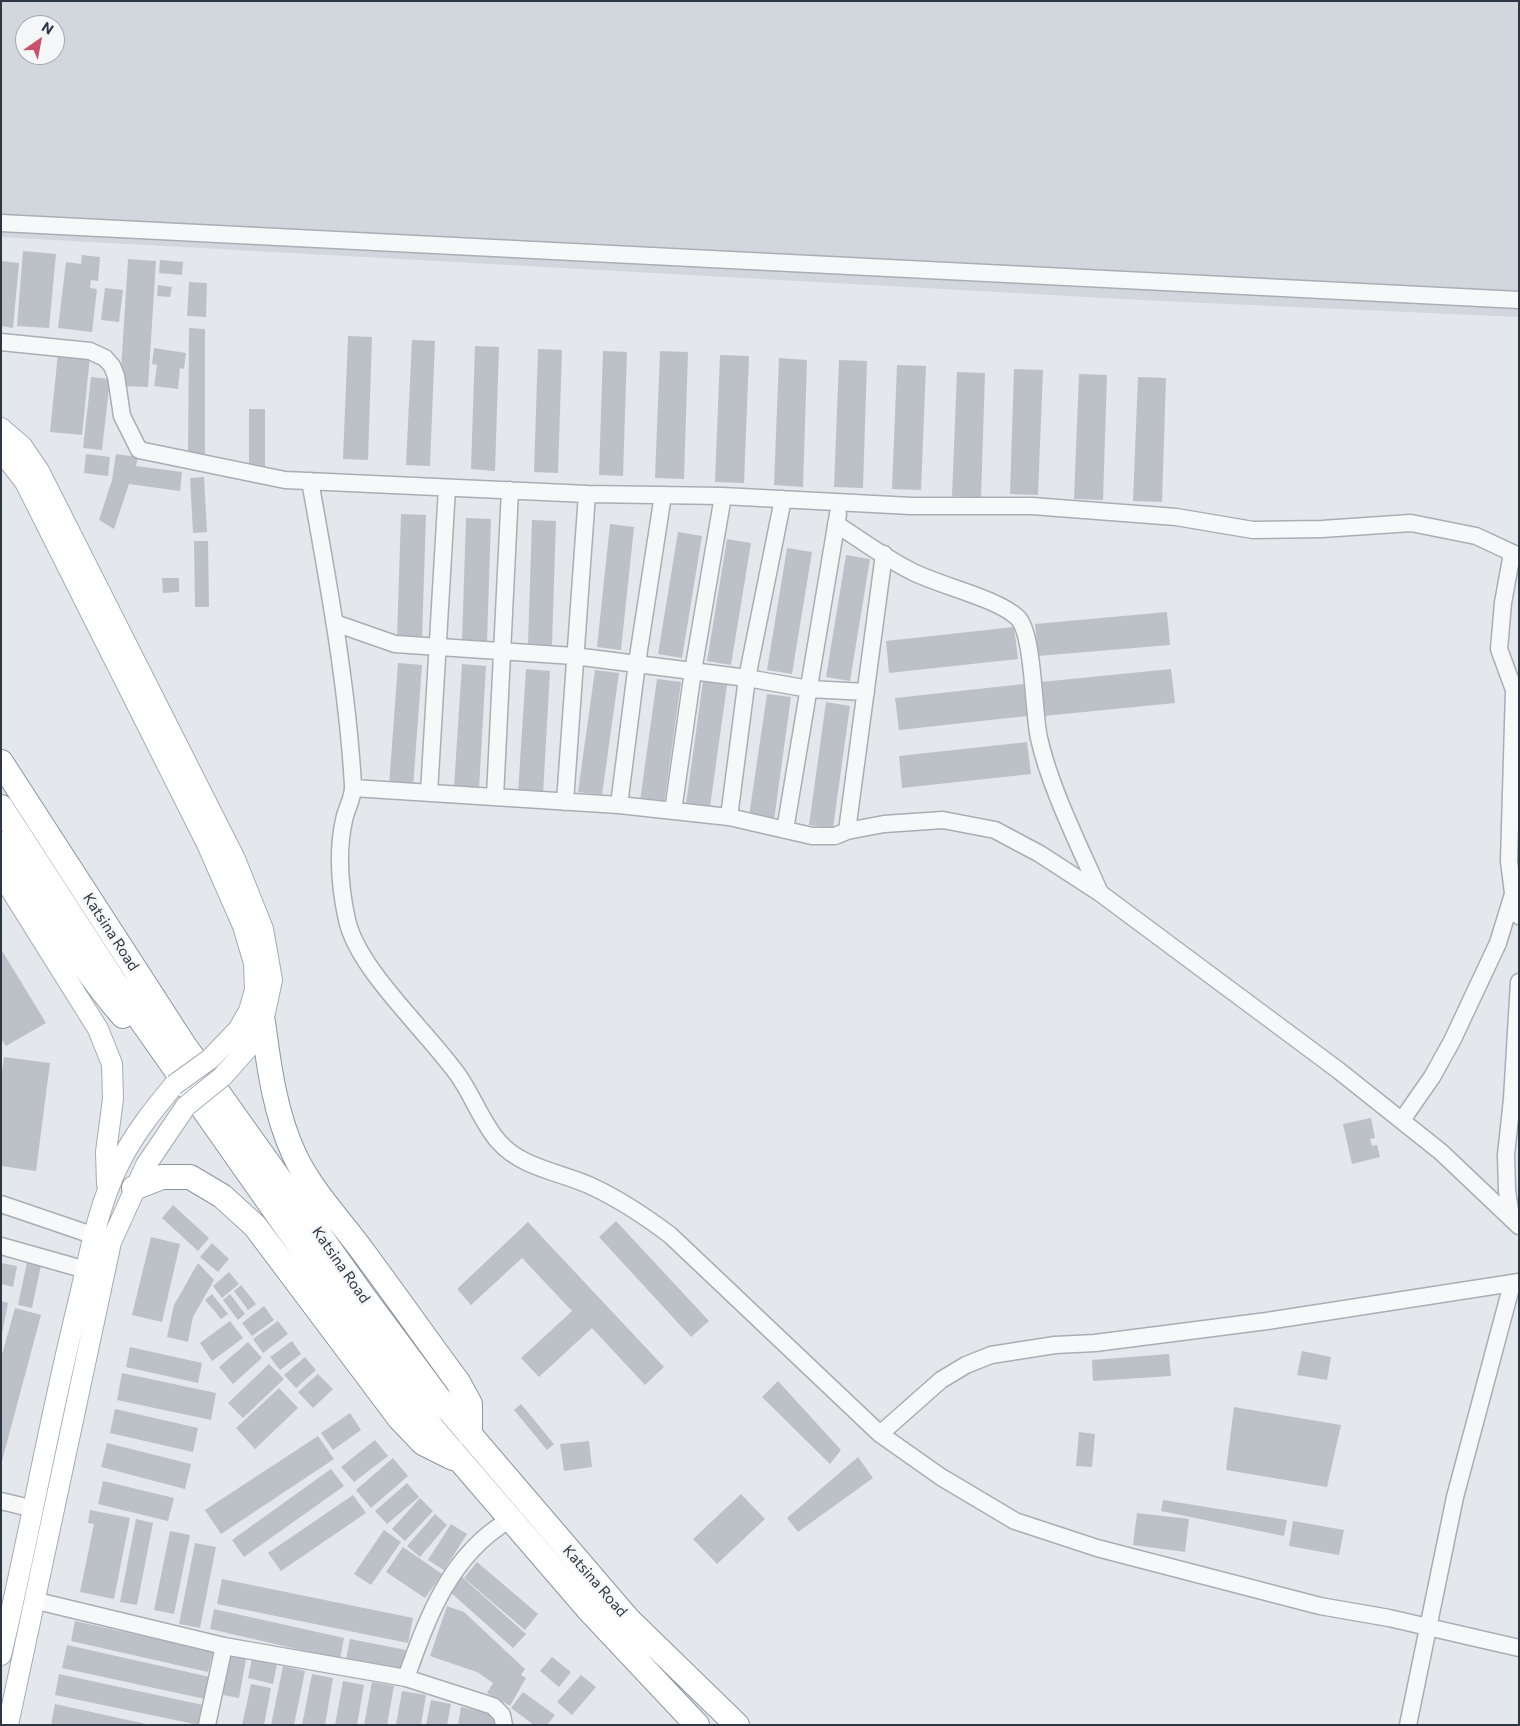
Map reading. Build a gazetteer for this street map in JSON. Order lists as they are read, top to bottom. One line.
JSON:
{"streets":{"highway":["Katsina Road"]},"north":"top right"}
